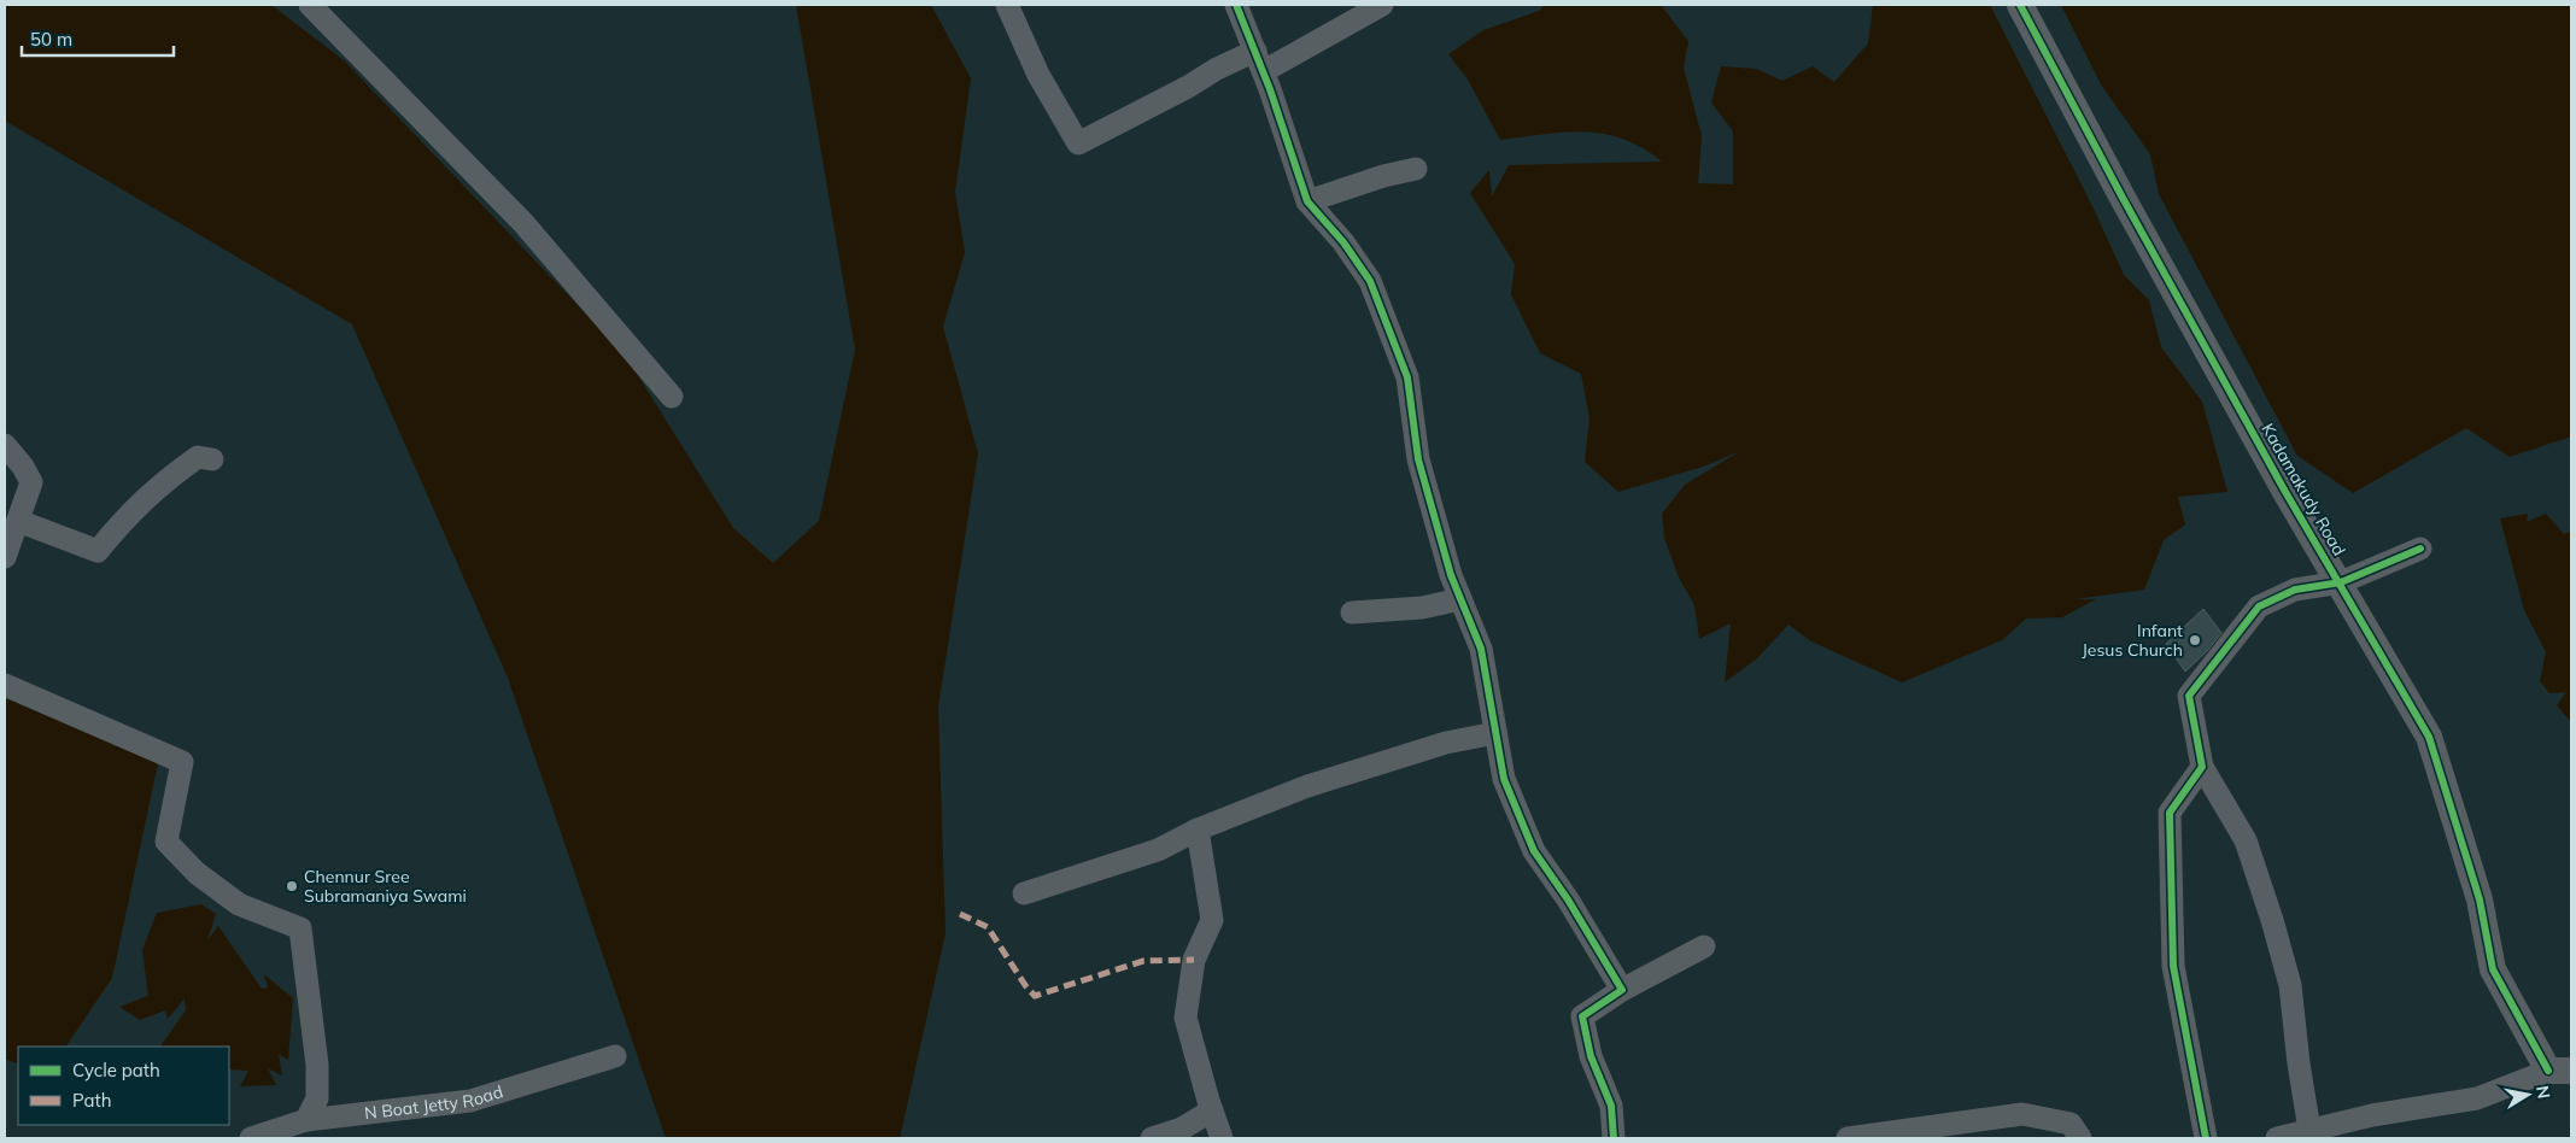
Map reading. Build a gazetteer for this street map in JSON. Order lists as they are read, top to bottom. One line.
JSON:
{"streets":{"street":["Kadamakudy Road","N Boat Jetty Road"]},"places":["Infant Jesus Church","Chennur Sree Subramaniya Swami"],"legend":["Cycle path","Path"],"scale_bar":"50 m","north":"right"}
